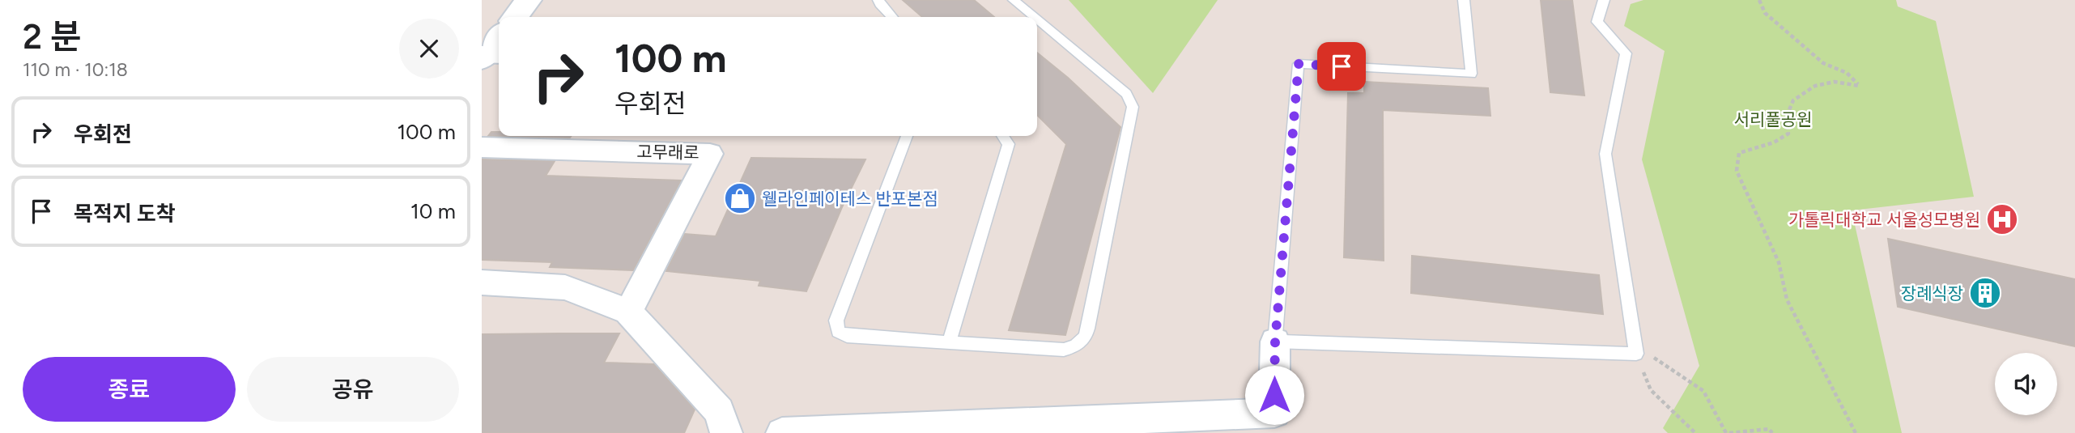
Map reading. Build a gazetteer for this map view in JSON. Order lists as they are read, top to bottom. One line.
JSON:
{"streets":{"street":["고무래로"]},"parks":["서리풀공원"],"places":{"shop":["웰라인페이테스 반포본점"],"hospital":["가톨릭대학교 서울성모병원"],"building":["장례식장"]},"page":{"heading":["2 분","110 m · 10:18"],"turn":["100 m","우회전"],"list":[{"name":"우회전","value":"100 m"},{"name":"목적지 도착","value":"10 m"}],"buttons":["종료","공유"]}}
